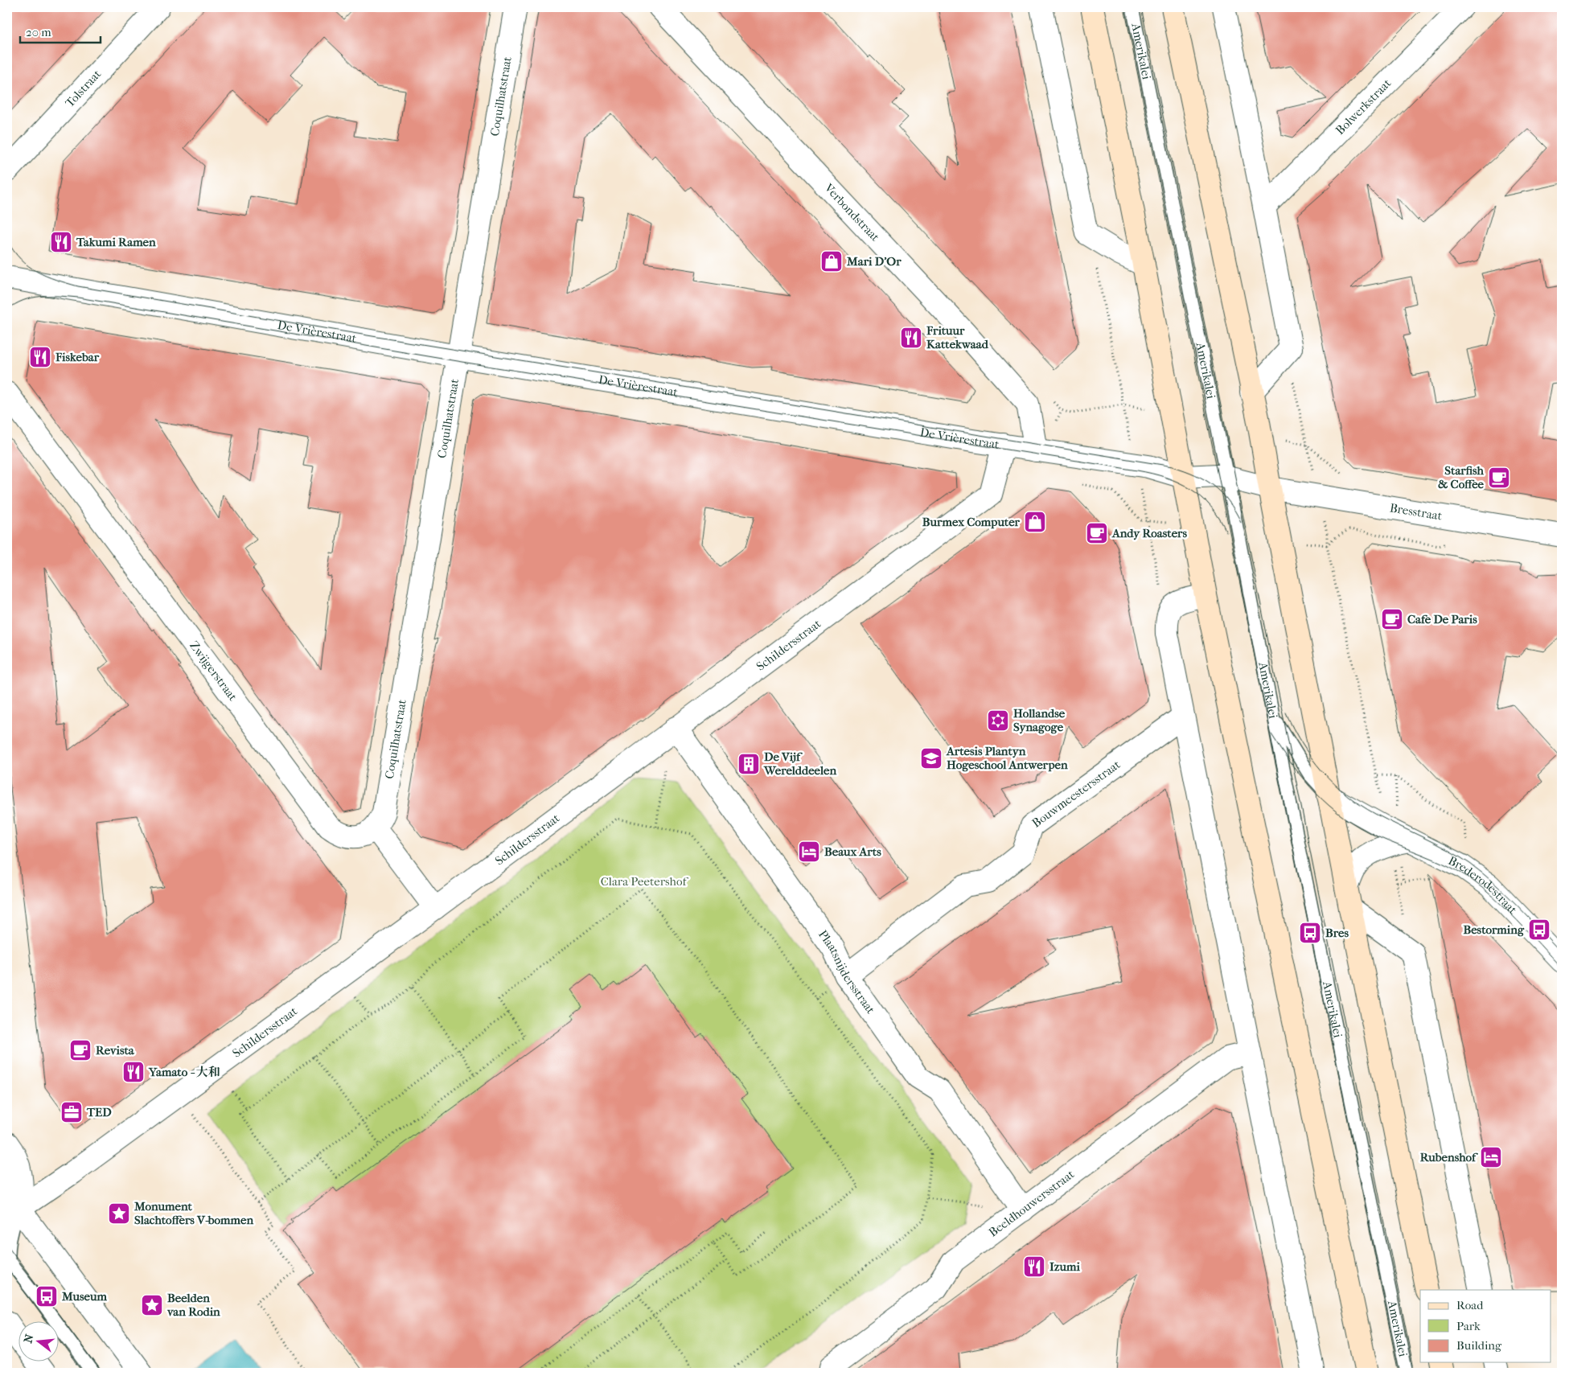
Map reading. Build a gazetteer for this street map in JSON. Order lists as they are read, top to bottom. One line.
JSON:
{"streets":{"street":["Tolstraat","Coquilhatstraat","Bolwerkstraat","Verbondstraat","De Vrièrestraat","Bresstraat","Schildersstraat","Zwijgerstraat","Bouwmeestersstraat","Brederodestraat","Plaatsnijdersstraat","Beeldhouwersstraat"],"lane":["Amerikalei"]},"crossings":[["Amerikalei","De Vrièrestraat"],["Amerikalei","Brederodestraat"],["Coquilhatstraat","De Vrièrestraat"],["Coquilhatstraat","Zwijgerstraat"],["Verbondstraat","De Vrièrestraat"],["De Vrièrestraat","Bresstraat"],["De Vrièrestraat","Schildersstraat"],["Schildersstraat","Plaatsnijdersstraat"],["Bouwmeestersstraat","Plaatsnijdersstraat"],["Plaatsnijdersstraat","Beeldhouwersstraat"]],"parks":["Clara Peetershof"],"places":{"restaurant":["Takumi Ramen","Frituur Kattekwaad","Fiskebar","Yamato - 大和","Izumi"],"shop":["Mari D'Or","Burmex Computer"],"cafe":["Starfish & Coffee","Andy Roasters","Cafe De Paris","Revista"],"synagogue":["Hollandse Synagoge"],"school or university":["Artesis Plantyn Hogeschool Antwerpen"],"building":["De Vijf Werelddeelen"],"hotel":["Beaux Arts","Rubenshof"],"bus stop":["Bestorming","Bres","Museum"],"office":["TED"],"place":["Monument Slachtoffers V-bommen","Beelden van Rodin"]},"legend":["Road","Park","Building"],"scale_bar":"20 m","north":"left"}
